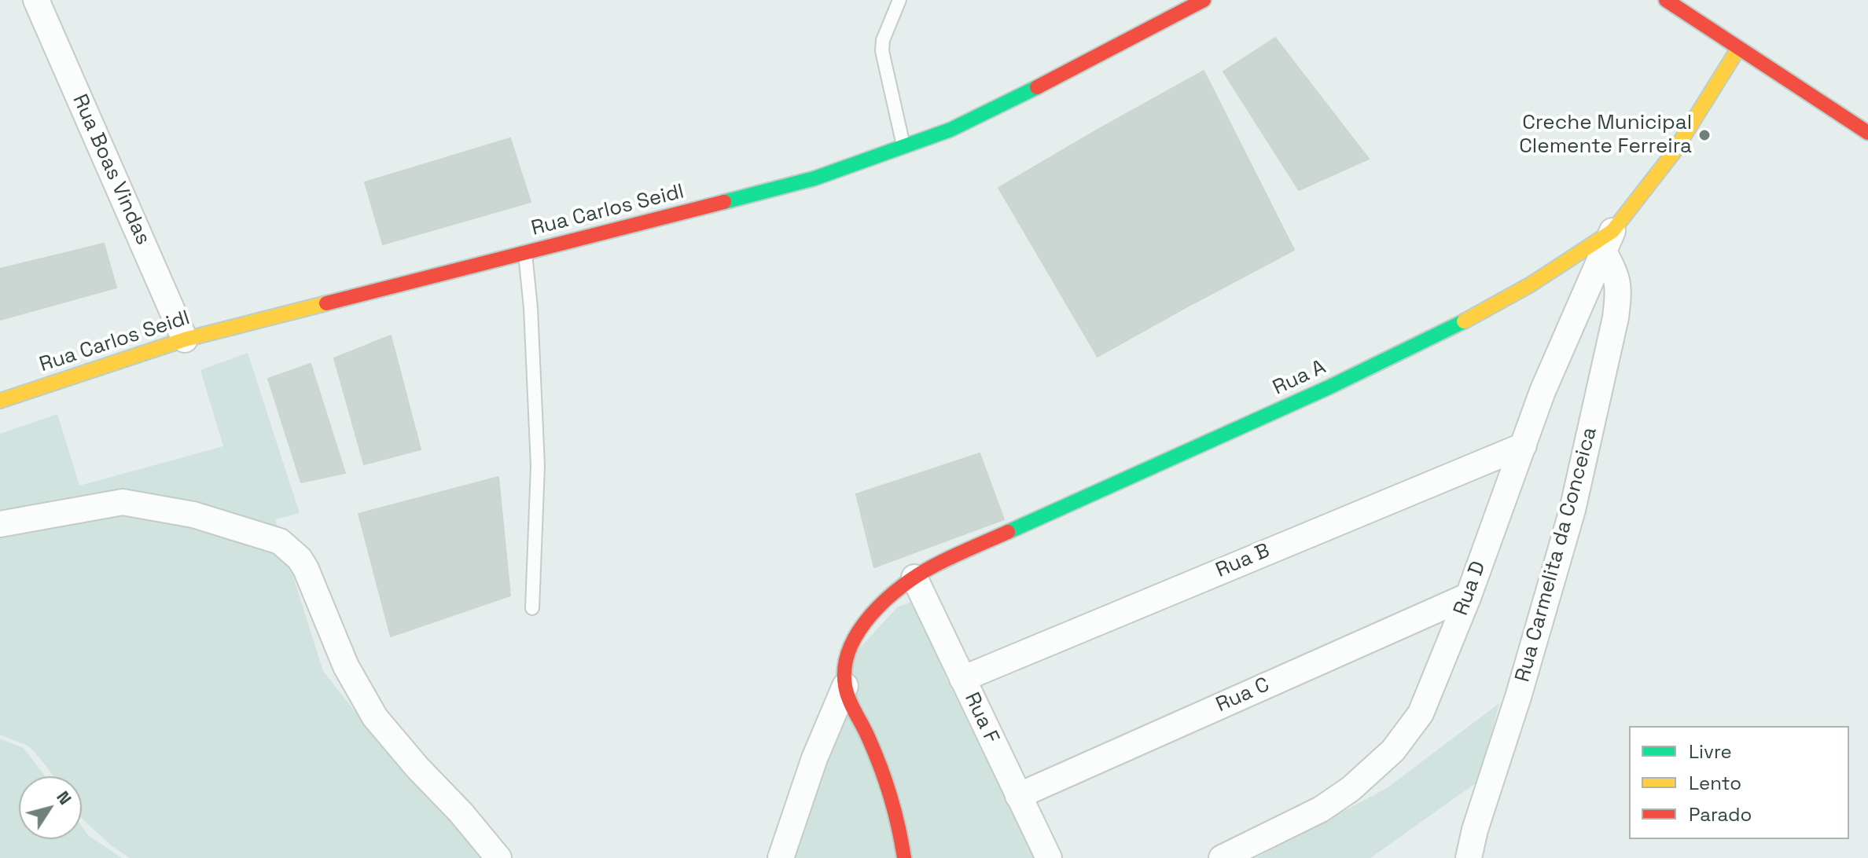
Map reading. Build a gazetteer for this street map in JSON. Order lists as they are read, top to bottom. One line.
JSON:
{"streets":{"street":["Rua Boas Vindas","Rua Carlos Seidl","Rua A","Rua Carmelita da Conceica","Rua B","Rua D","Rua C","Rua F"]},"crossings":[["Rua Boas Vindas","Rua Carlos Seidl"],["Rua A","Rua Carmelita da Conceica"],["Rua A","Rua D"],["Rua A","Rua F"],["Rua Carmelita da Conceica","Rua D"],["Rua B","Rua D"],["Rua B","Rua F"],["Rua D","Rua C"],["Rua C","Rua F"]],"places":["Creche Municipal Clemente Ferreira"],"legend":["Livre","Lento","Parado"],"north":"top right"}
